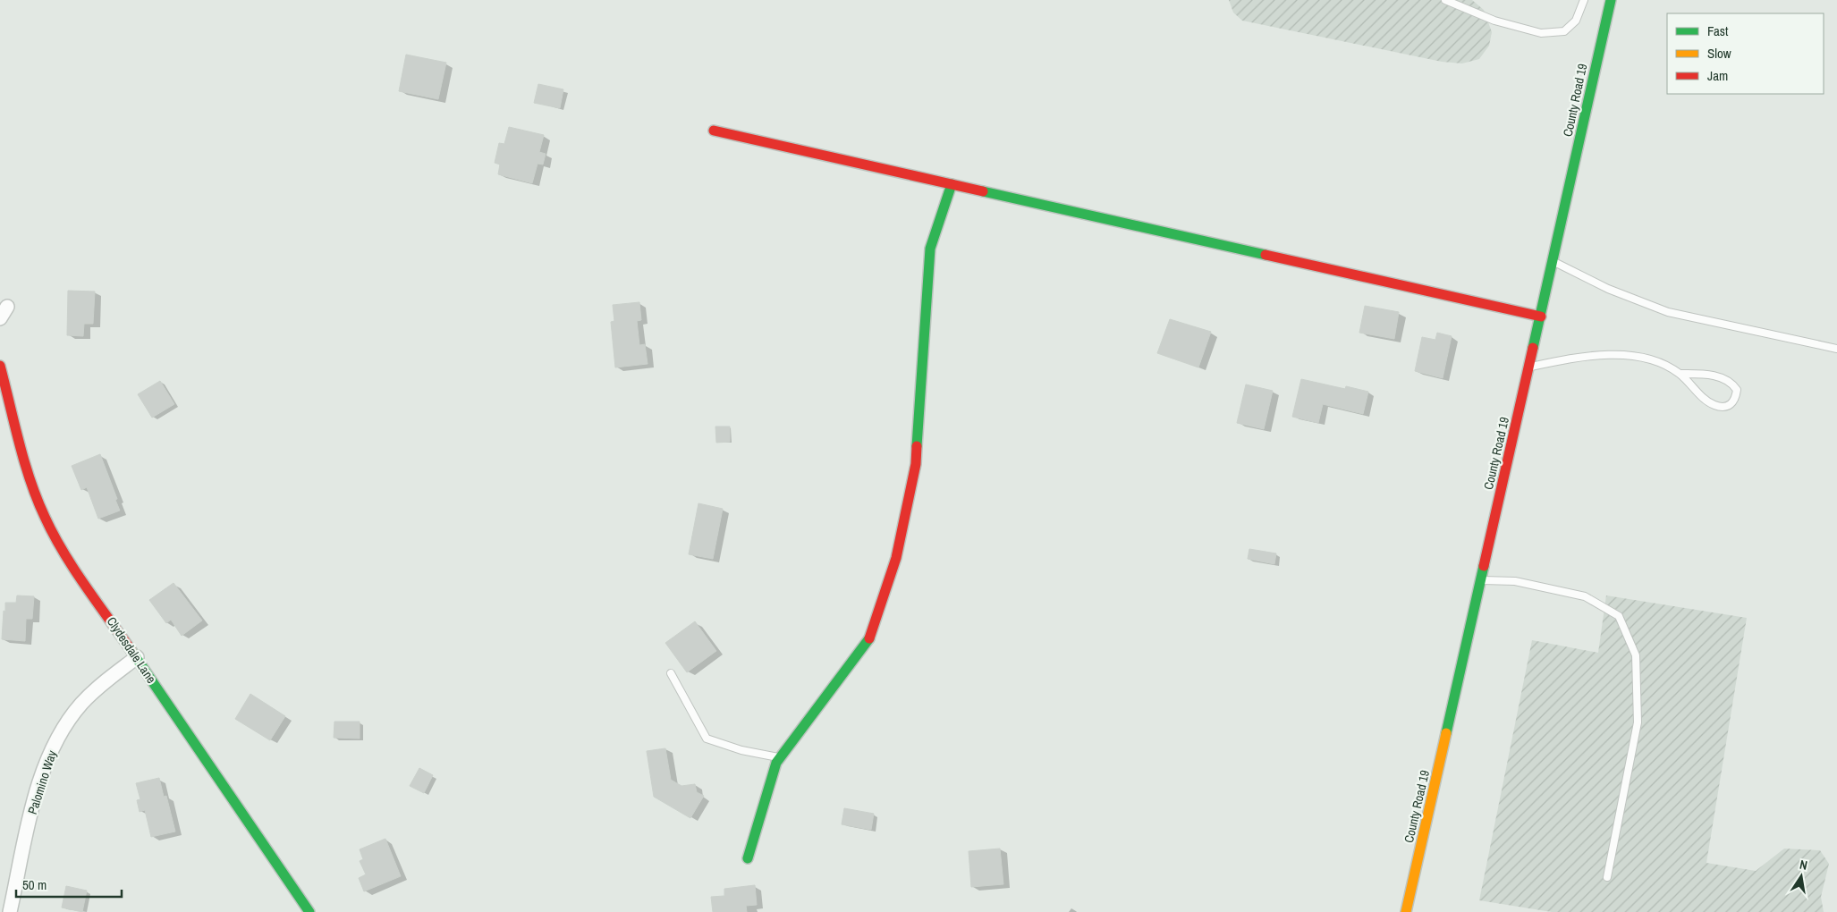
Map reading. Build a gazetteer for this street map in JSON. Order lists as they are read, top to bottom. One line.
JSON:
{"streets":{"street":["County Road 19","Clydesdale Lane","Palomino Way"]},"crossings":[["Clydesdale Lane","Palomino Way"]],"legend":["Fast","Slow","Jam"],"scale_bar":"50 m","north":"top"}
